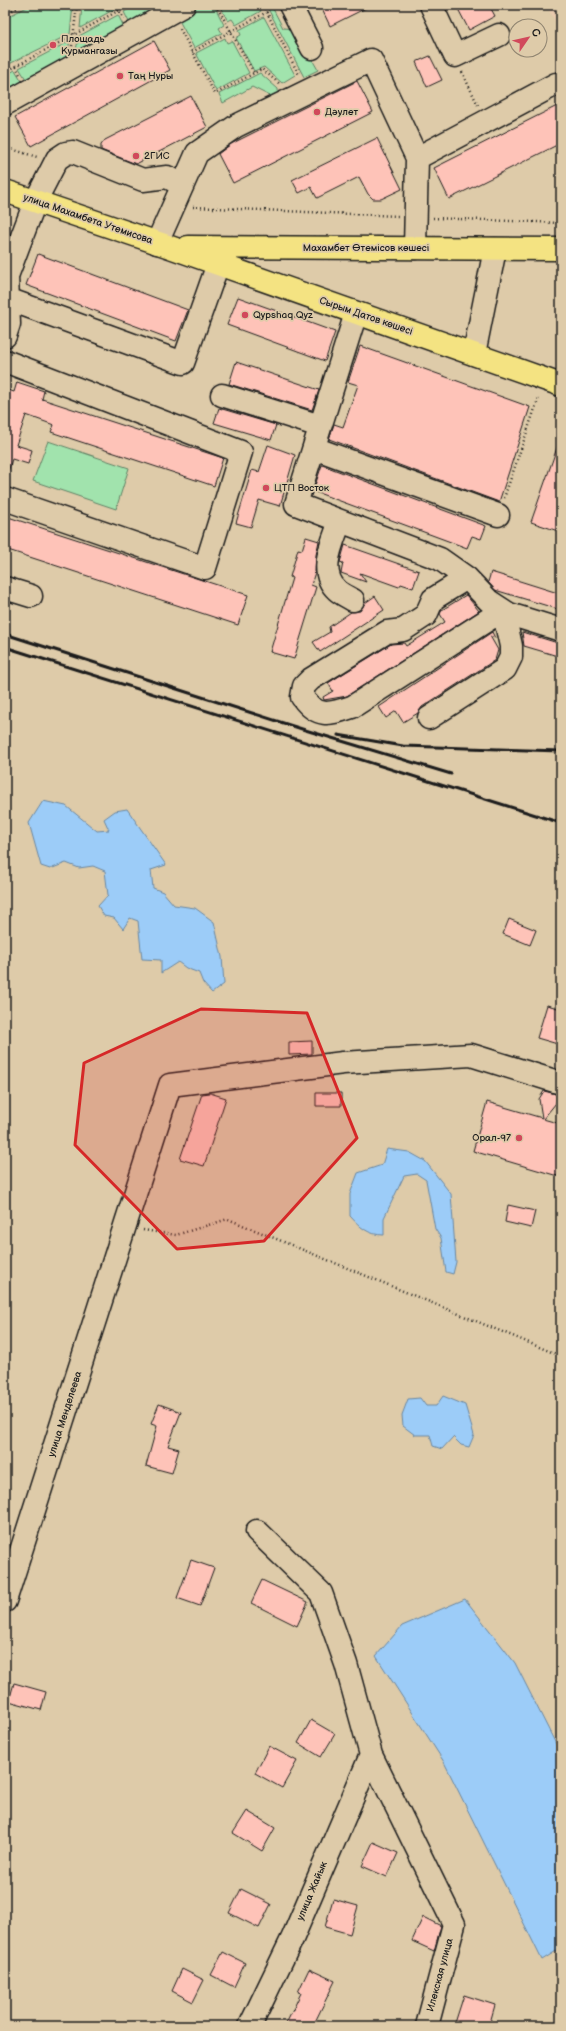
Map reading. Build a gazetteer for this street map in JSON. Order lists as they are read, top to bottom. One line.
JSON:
{"streets":{"main road":["улица Махамбета Утемисова","Махамбет Өтемісов көшесі","Сырым Датов көшесі"],"street":["улица Менделеева","улица Жайык","Илекская улица"]},"crossings":[["улица Махамбета Утемисова","Махамбет Өтемісов көшесі"],["улица Махамбета Утемисова","Сырым Датов көшесі"],["Махамбет Өтемісов көшесі","Сырым Датов көшесі"],["улица Жайык","Илекская улица"]],"places":["Площадь Курмангазы","Таң Нуры","Дәулет","2ГИС","Qypshaq Qyz","ЦТП Восток","Орал-97"],"north":"top right"}
